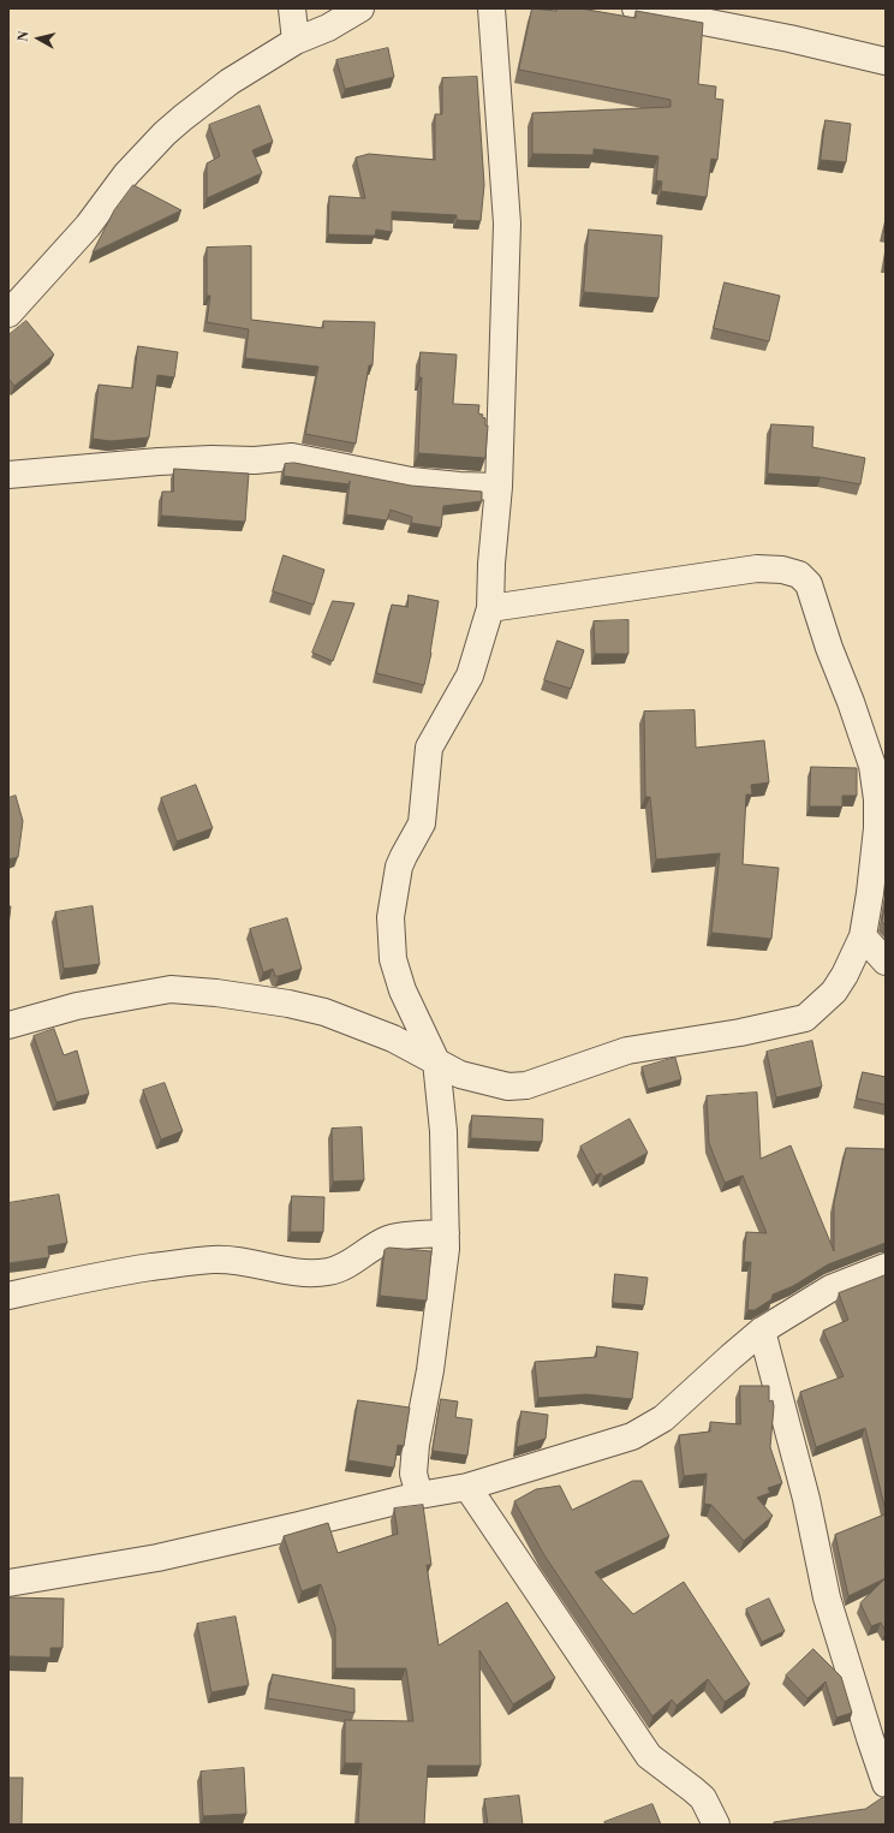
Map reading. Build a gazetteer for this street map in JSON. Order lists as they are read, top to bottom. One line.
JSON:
{"north":"left"}
